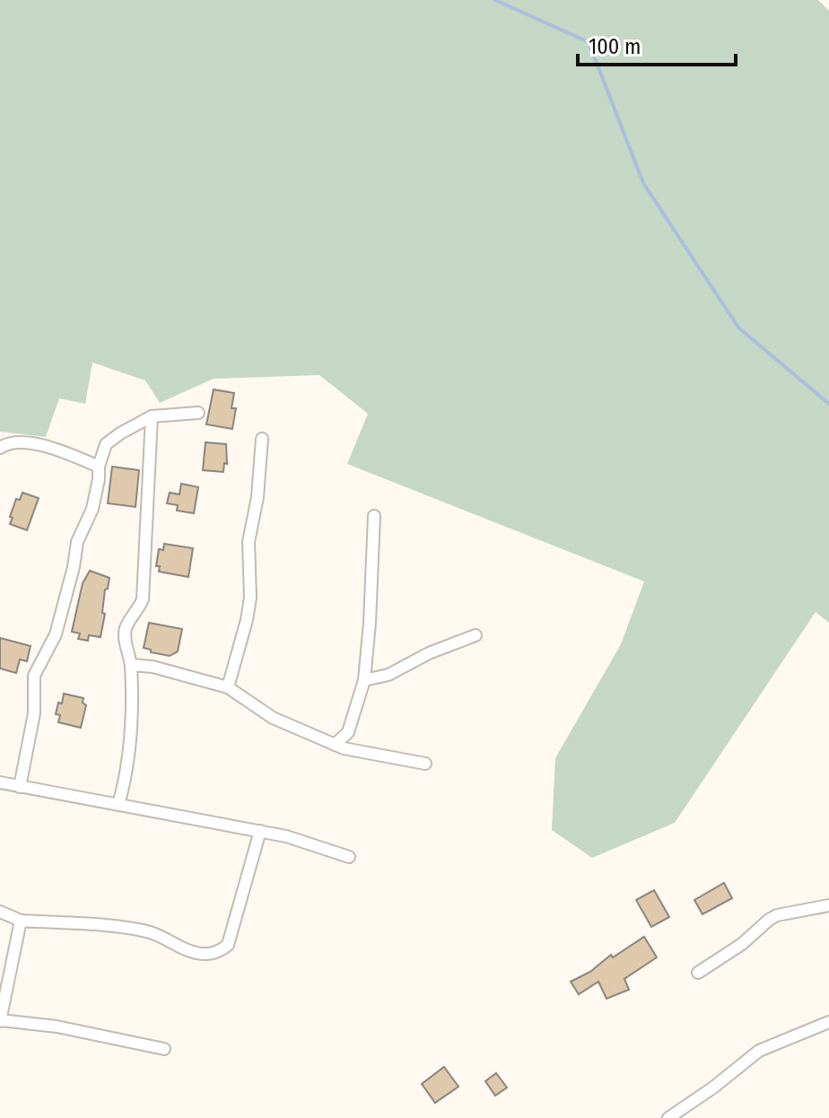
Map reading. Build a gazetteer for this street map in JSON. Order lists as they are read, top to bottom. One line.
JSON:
{"scale_bar":"100 m"}
